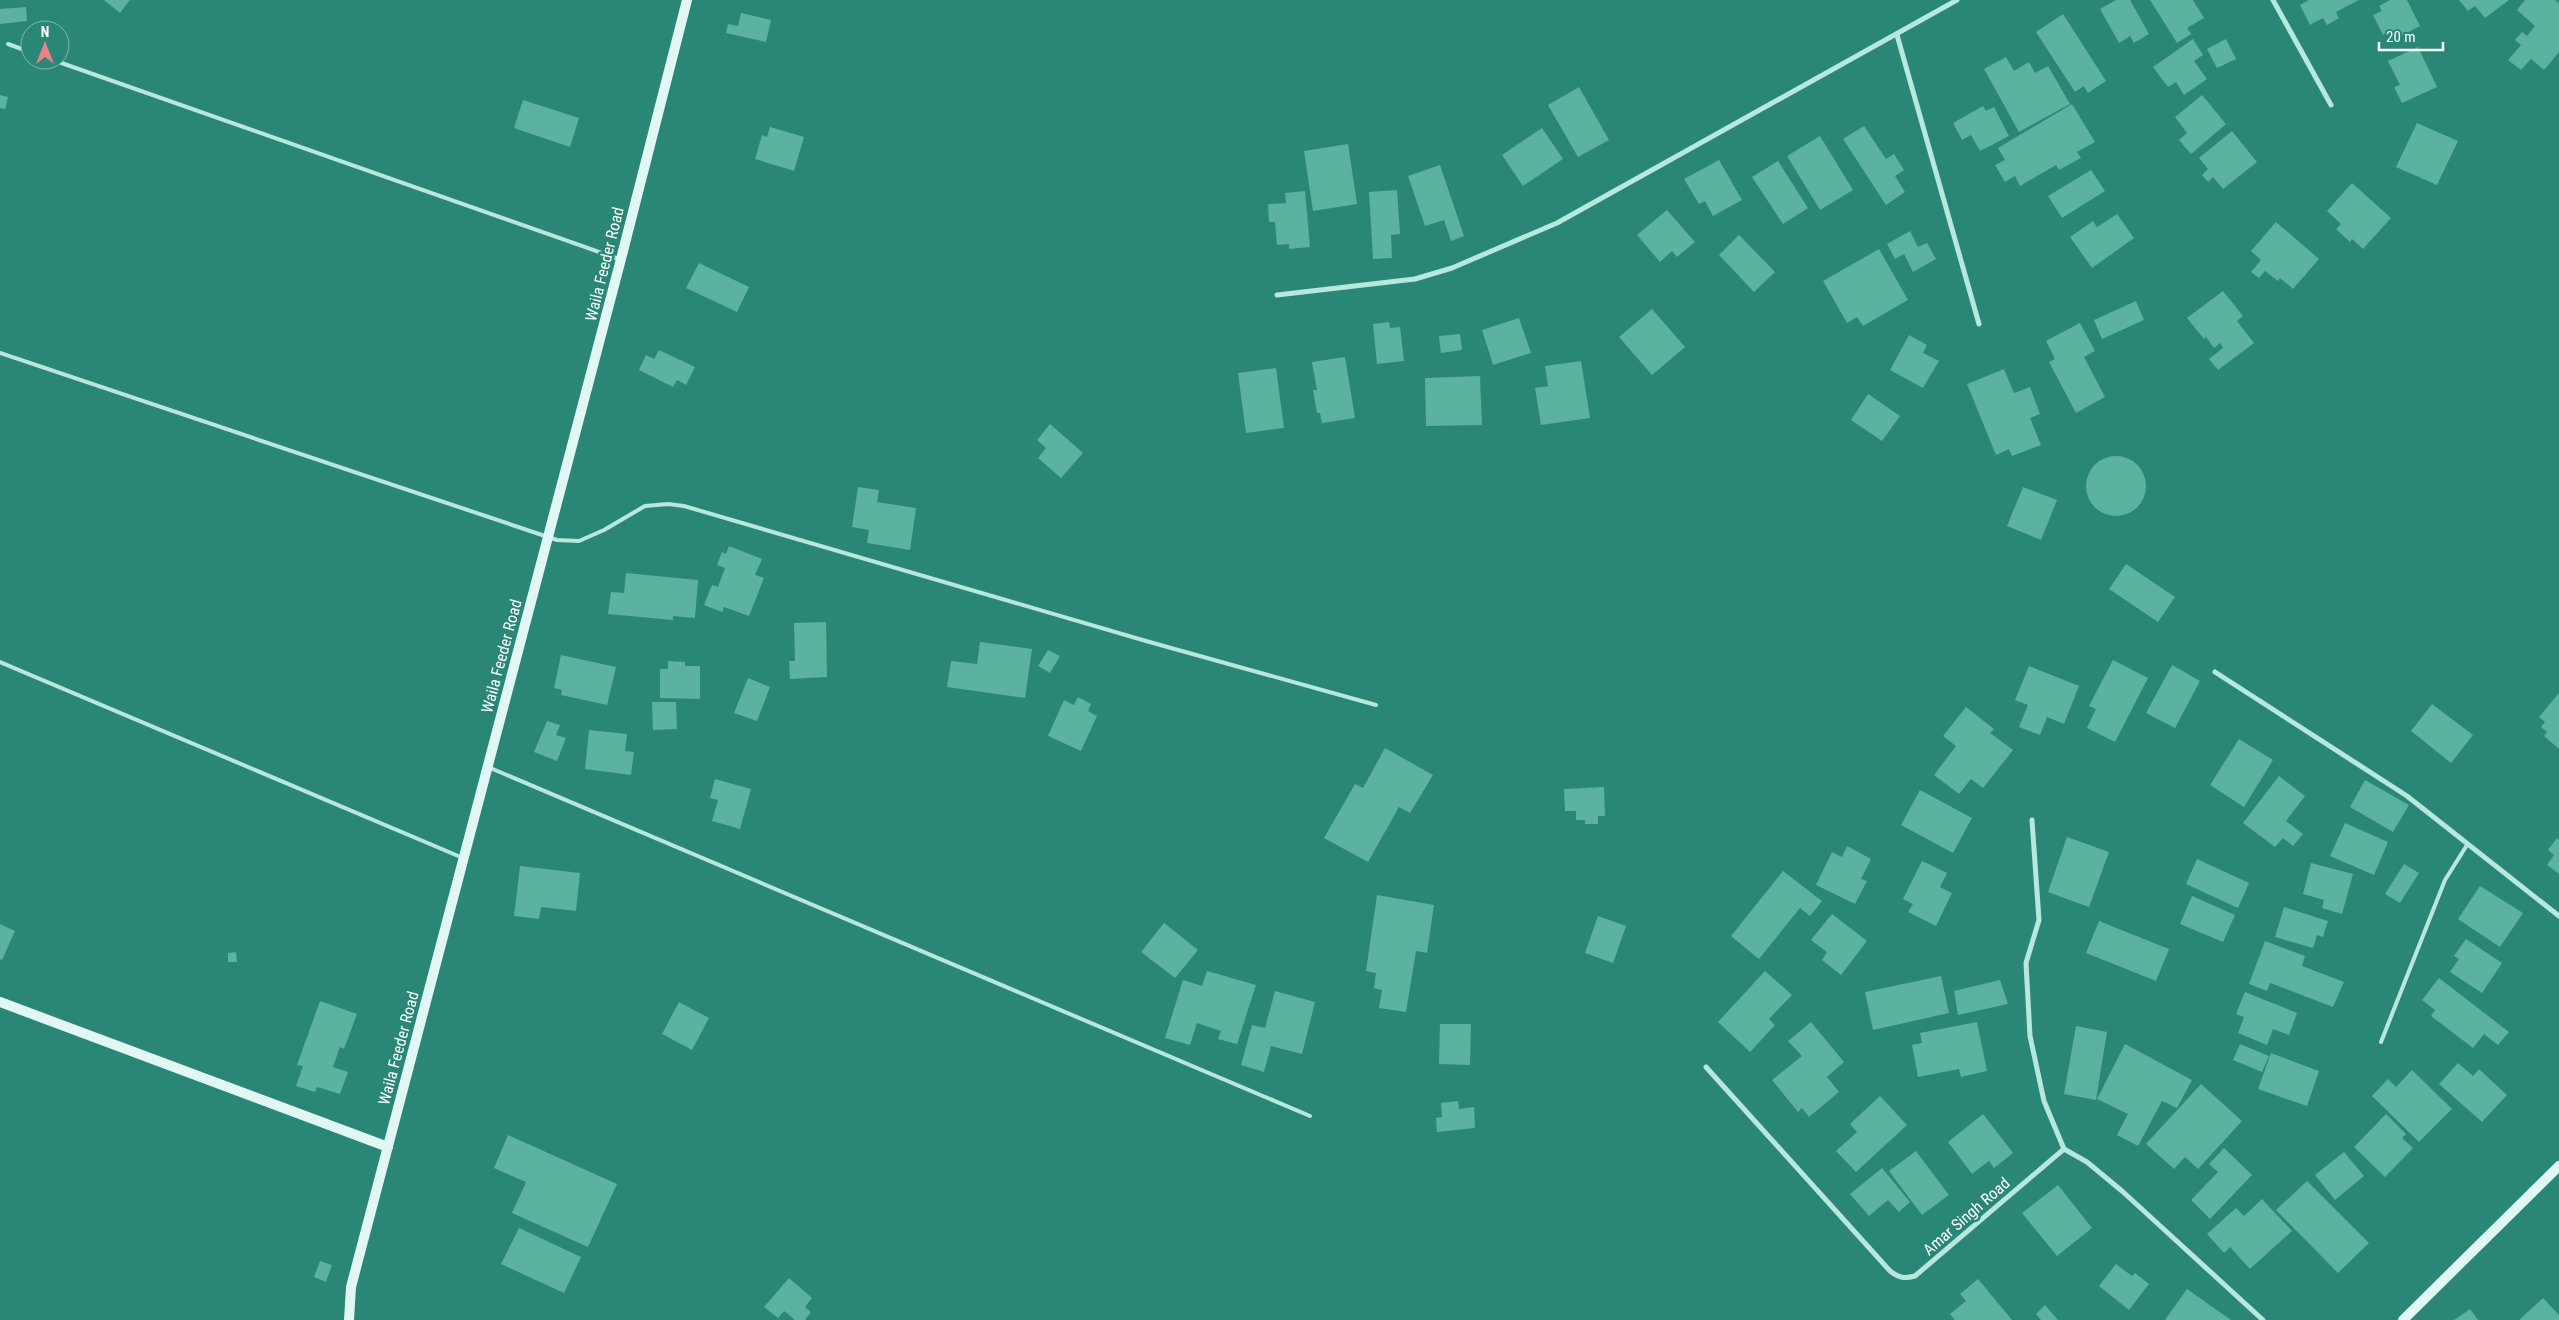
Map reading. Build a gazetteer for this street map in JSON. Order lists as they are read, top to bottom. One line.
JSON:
{"streets":{"street":["Waila Feeder Road","Amar Singh Road"]},"scale_bar":"20 m","north":"top"}
